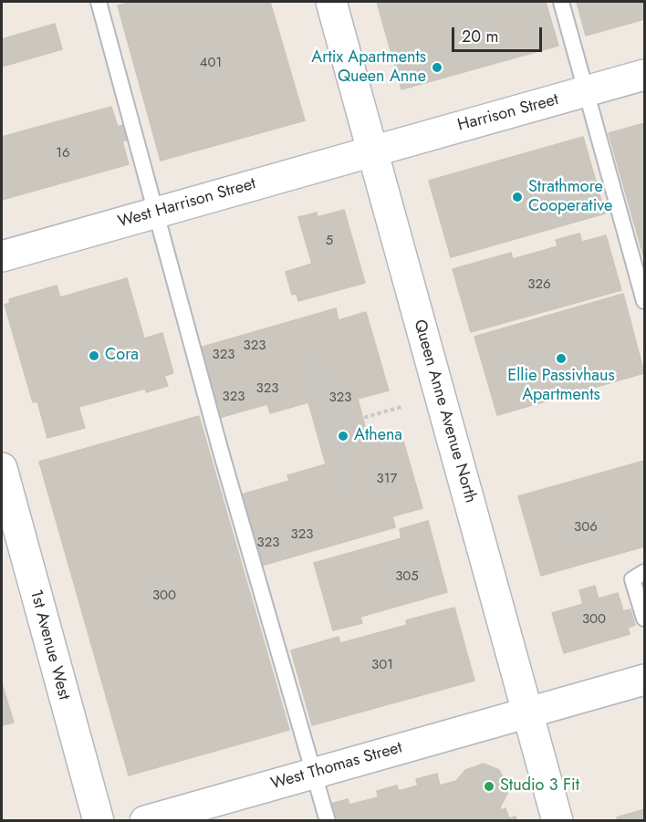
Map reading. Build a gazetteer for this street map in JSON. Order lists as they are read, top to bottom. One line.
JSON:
{"streets":{"street":["Harrison Street","West Harrison Street","Queen Anne Avenue North","1st Avenue West","West Thomas Street"]},"crossings":[["Harrison Street","West Harrison Street"],["Harrison Street","Queen Anne Avenue North"],["West Harrison Street","Queen Anne Avenue North"],["Queen Anne Avenue North","West Thomas Street"]],"places":["Artix Apartments Queen Anne","Strathmore Cooperative","Cora","Ellie Passivhaus Apartments","Athena","Studio 3 Fit"],"house_numbers":["401","16","5","326","323","323","323","323","323","317","306","323","323","305","300","300","301"],"scale_bar":"20 m"}
